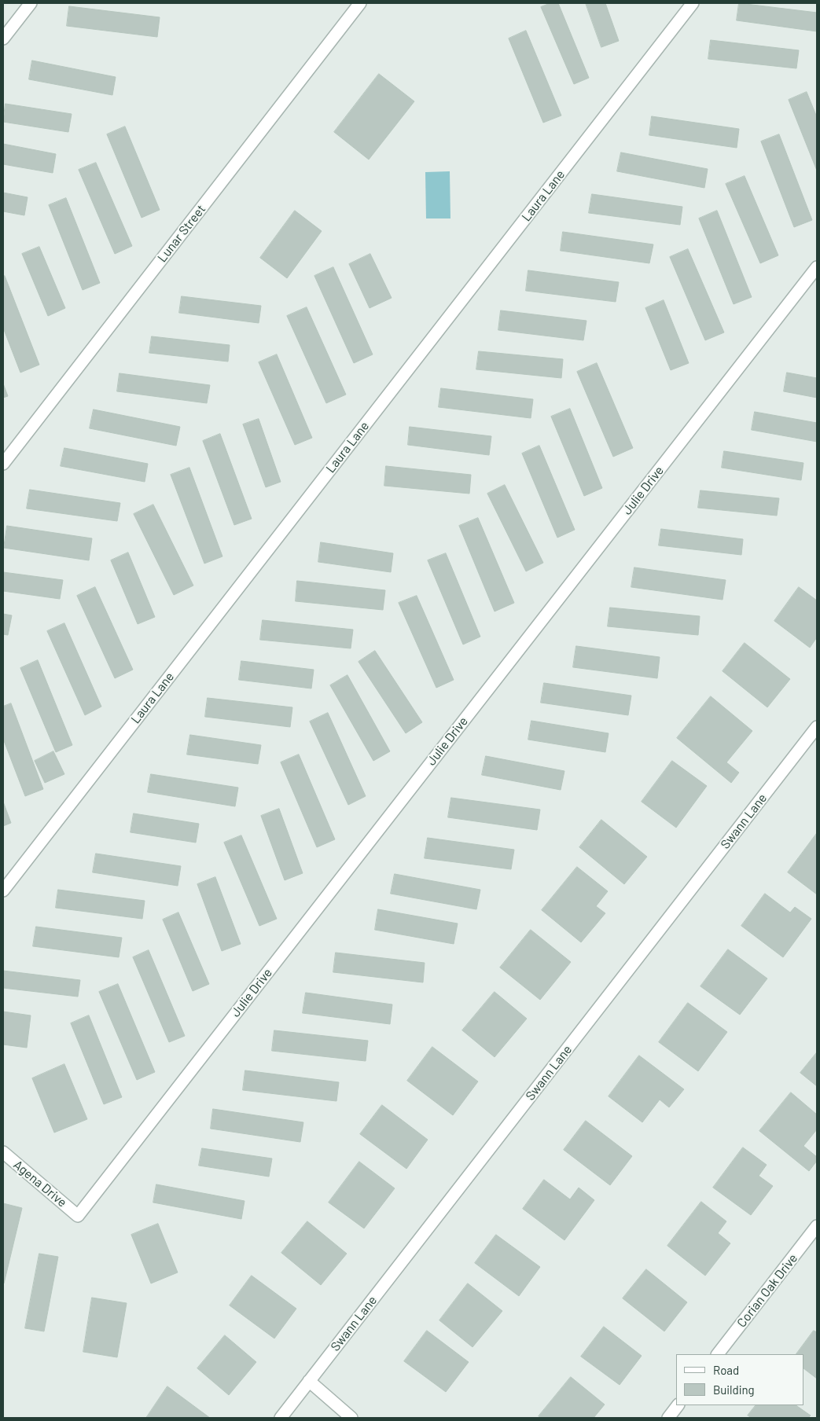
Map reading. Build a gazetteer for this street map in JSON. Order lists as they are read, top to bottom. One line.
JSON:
{"streets":{"street":["Laura Lane","Lunar Street","Julie Drive","Swann Lane","Agena Drive","Corian Oak Drive"]},"crossings":[["Julie Drive","Agena Drive"]],"legend":["Road","Building"]}
